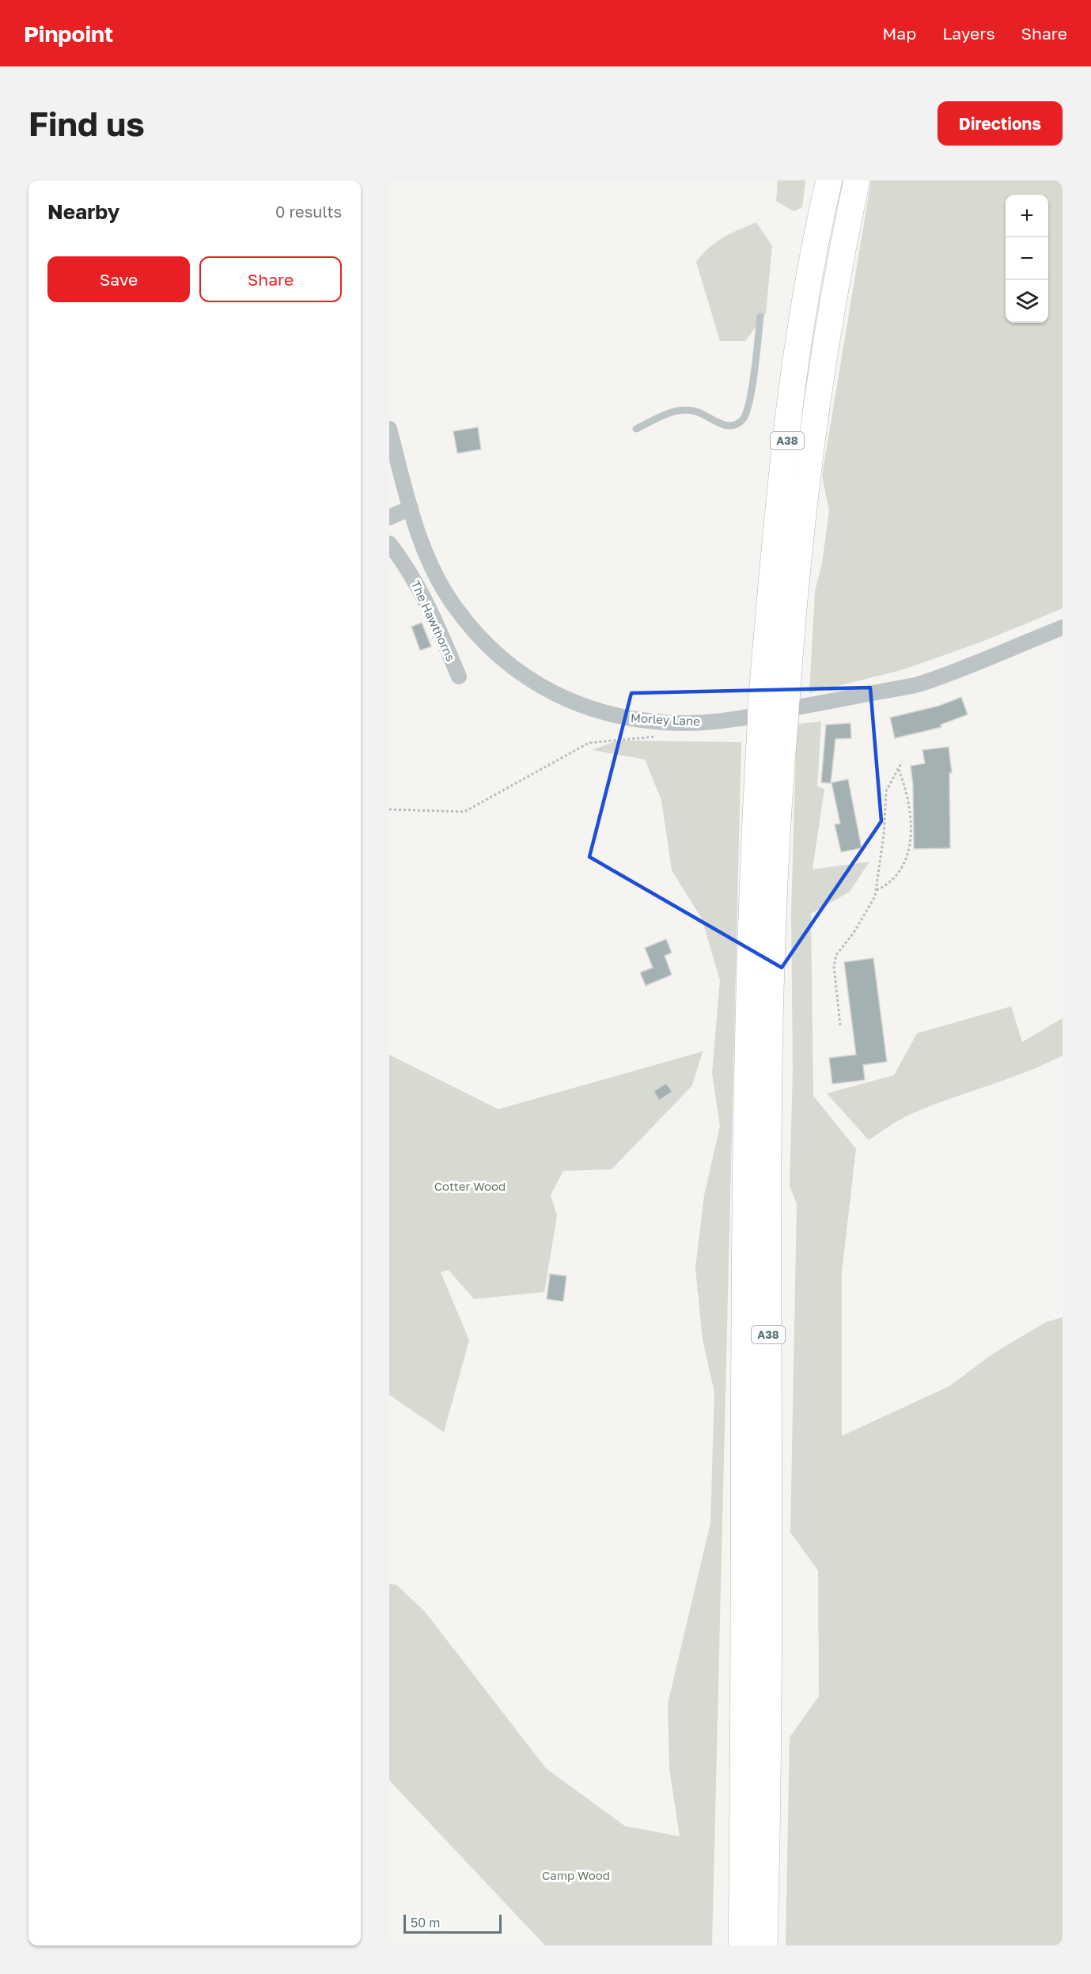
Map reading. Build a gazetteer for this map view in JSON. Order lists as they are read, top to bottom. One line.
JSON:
{"streets":{"highway":["A38"],"street":["The Hawthorns","Morley Lane"]},"parks":["Cotter Wood","Camp Wood"],"scale_bar":"50 m","page":{"header":"Pinpoint","nav":["Map","Layers","Share"],"buttons":["Directions",["Save","Share"]],"title":"Find us","heading":["Nearby","0 results"],"map_buttons":["+","−"],"scale":"50 m"}}
